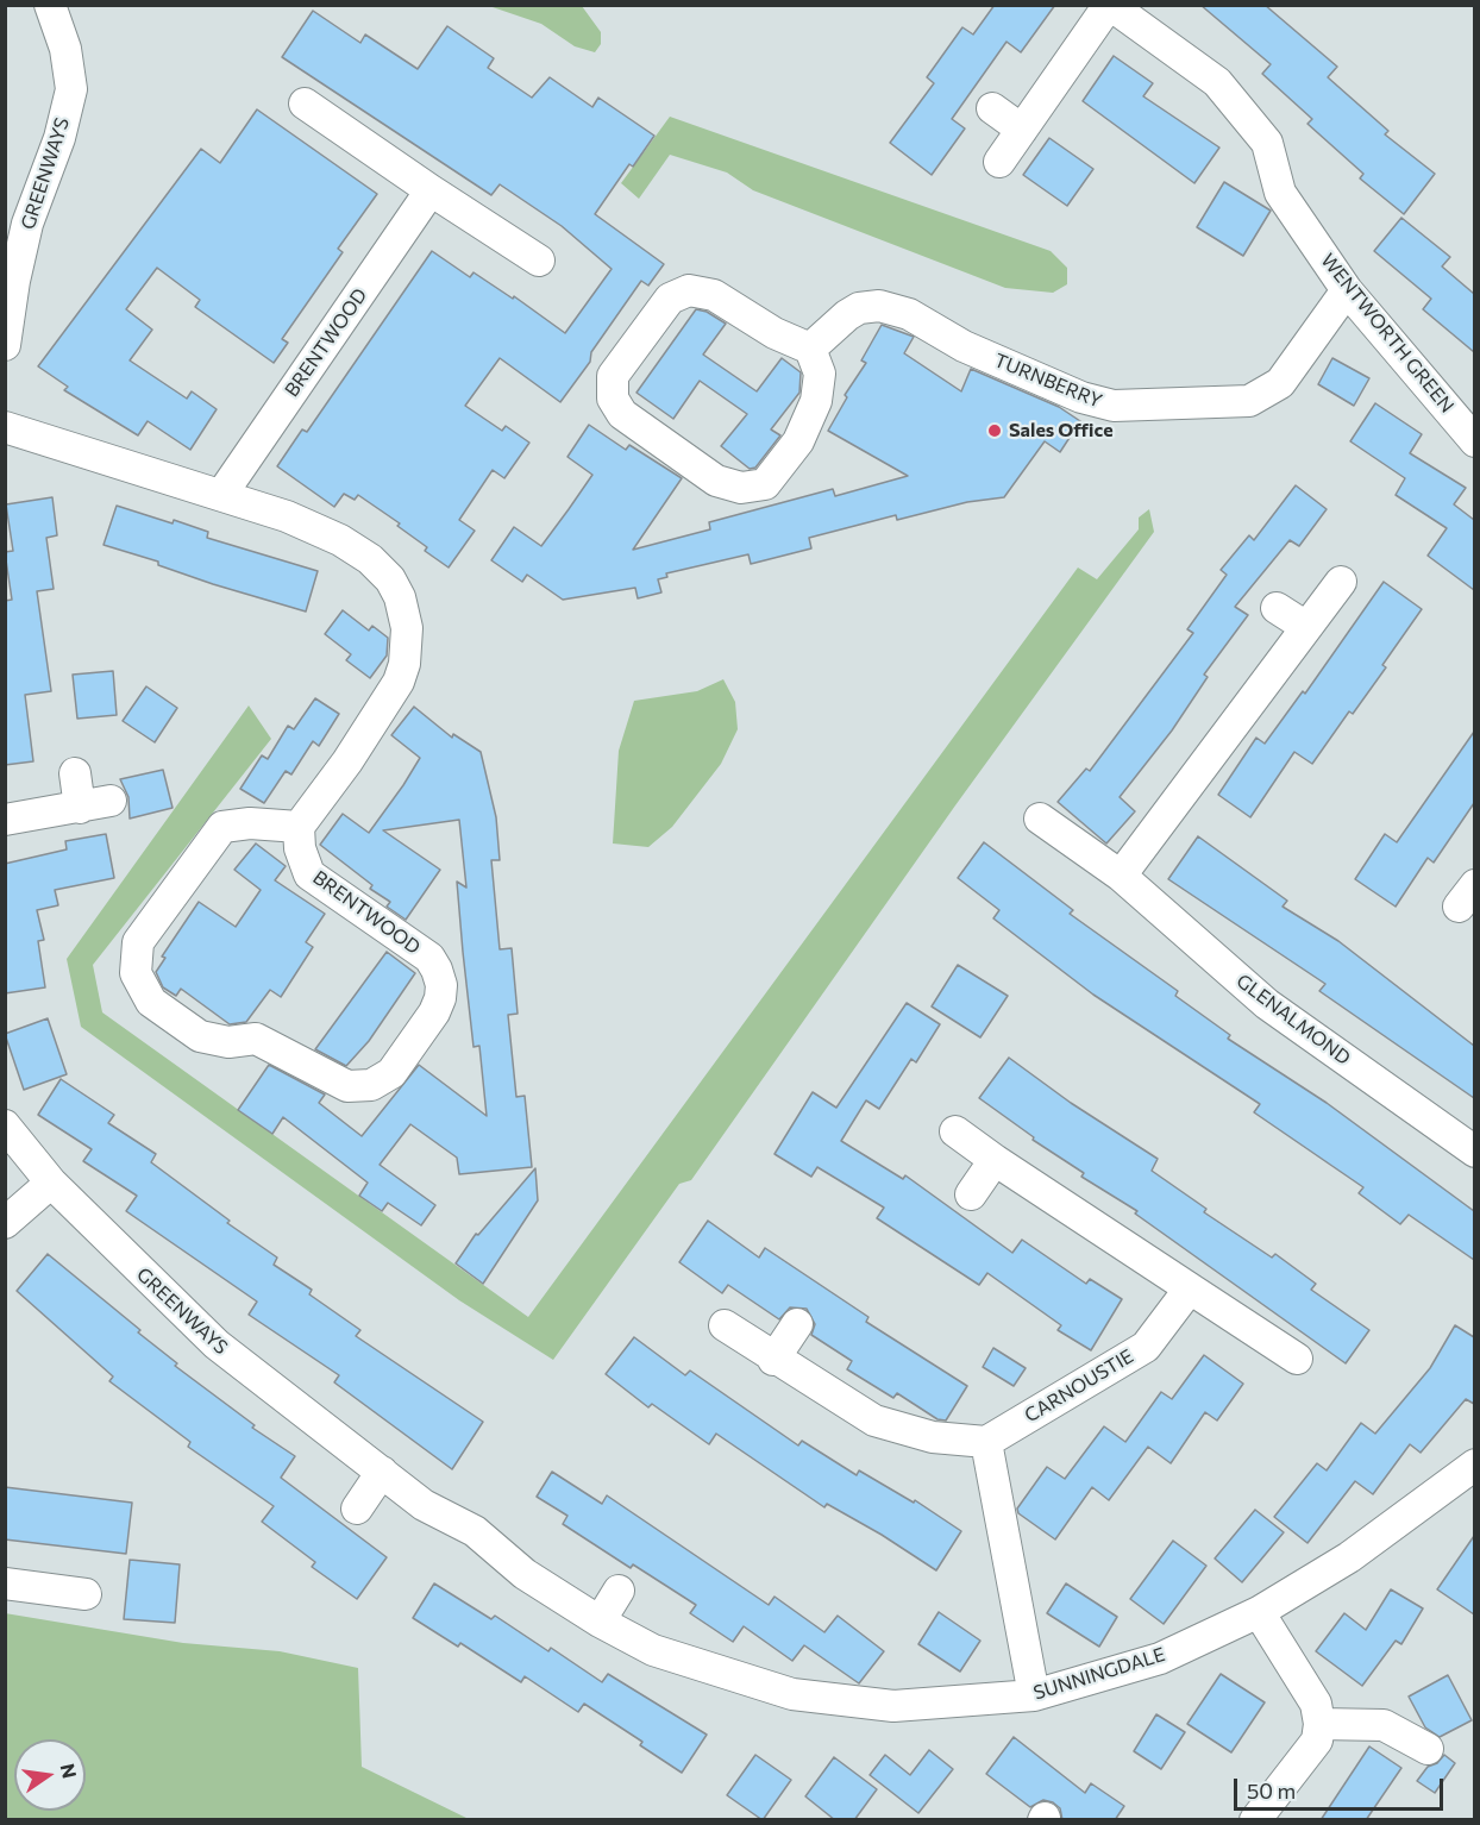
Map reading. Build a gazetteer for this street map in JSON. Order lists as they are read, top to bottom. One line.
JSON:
{"streets":{"street":["GREENWAYS","WENTWORTH GREEN","BRENTWOOD","TURNBERRY","GLENALMOND","CARNOUSTIE","SUNNINGDALE"]},"crossings":[["GREENWAYS","SUNNINGDALE"],["WENTWORTH GREEN","TURNBERRY"]],"places":["Sales Office"],"scale_bar":"50 m","north":"right"}
